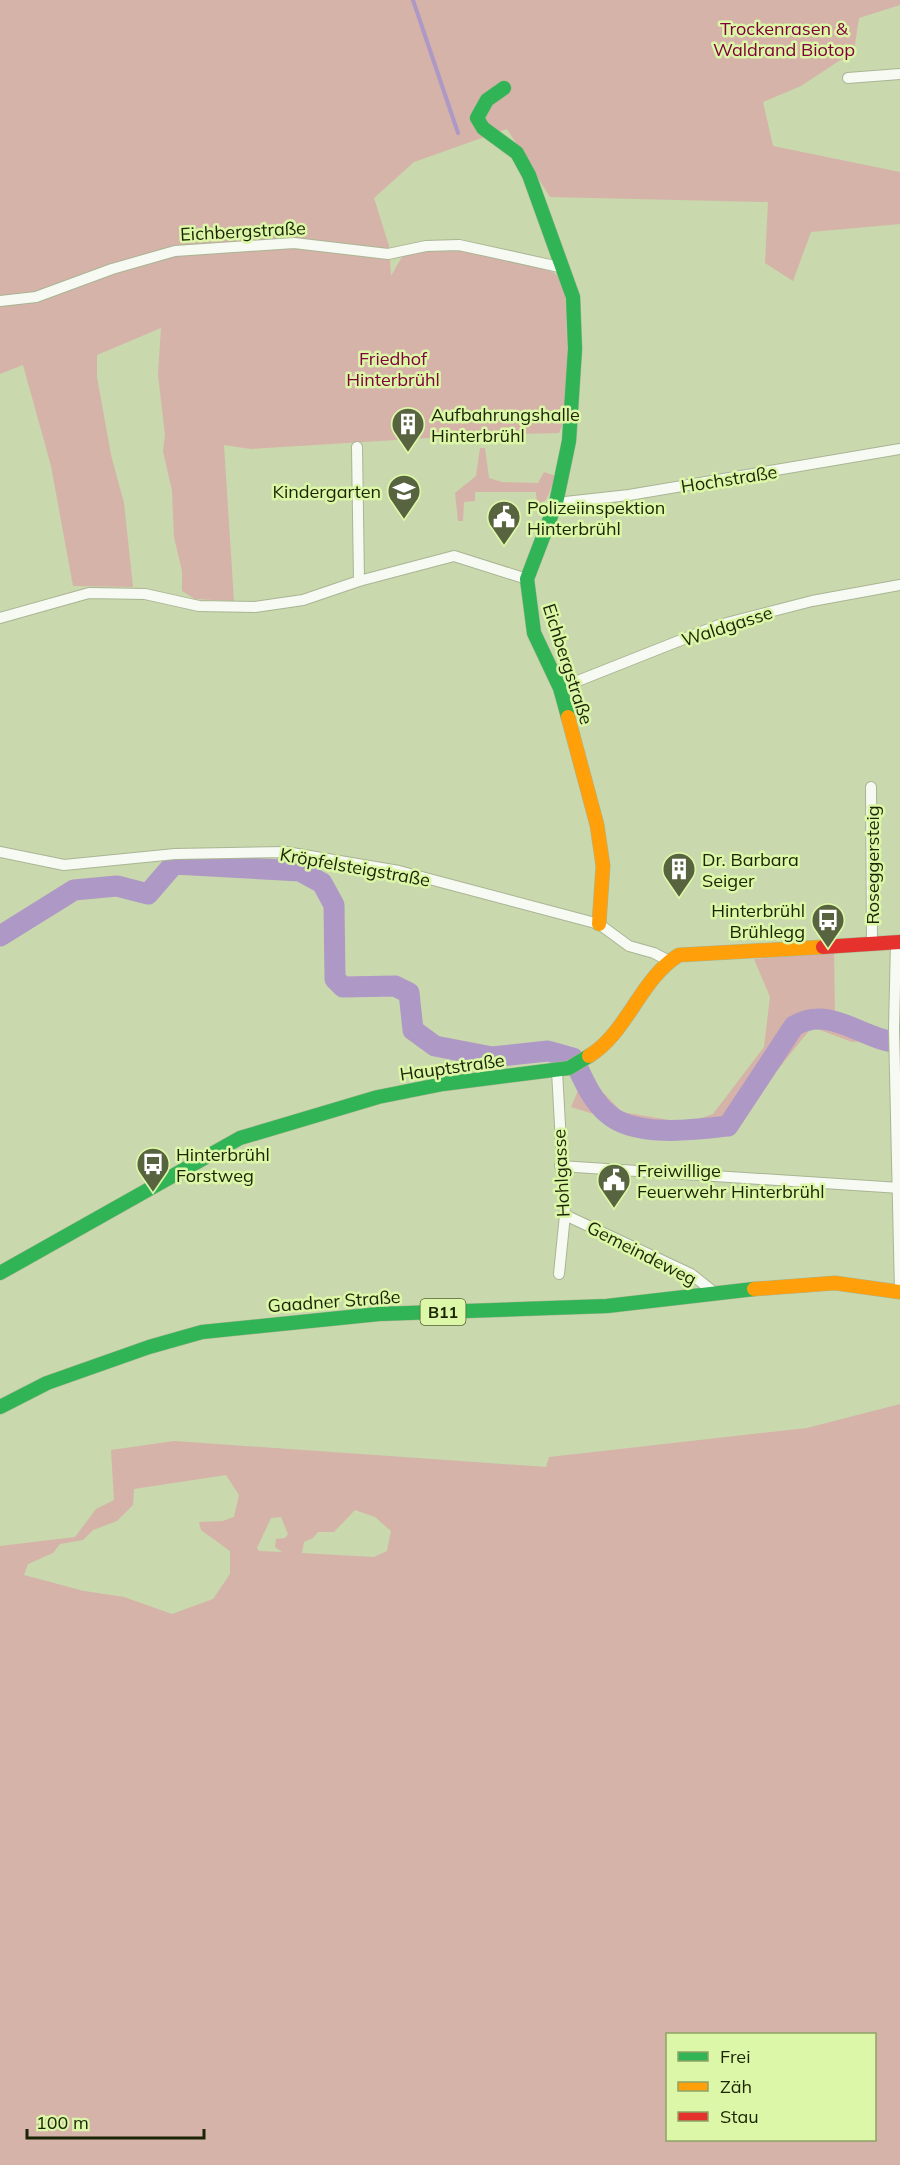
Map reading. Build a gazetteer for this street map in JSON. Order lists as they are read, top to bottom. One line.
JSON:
{"streets":{"main road":["Eichbergstraße","Hauptstraße","Gaadner Straße","B11"],"street":["Hochstraße","Waldgasse","Roseggersteig","Kröpfelsteigstraße","Hohlgasse","Gemeindeweg"]},"crossings":[["Eichbergstraße","Hochstraße"],["Eichbergstraße","Waldgasse"],["Eichbergstraße","Kröpfelsteigstraße"],["Hauptstraße","Hohlgasse"],["Hohlgasse","Gemeindeweg"],["Gemeindeweg","Gaadner Straße"]],"parks":["Trockenrasen & Waldrand Biotop","Friedhof Hinterbrühl"],"places":{"building":["Aufbahrungshalle Hinterbrühl","Dr. Barbara Seiger"],"school or university":["Kindergarten"],"public building":["Polizeiinspektion Hinterbrühl","Freiwillige Feuerwehr Hinterbrühl"],"bus stop":["Hinterbrühl Brühlegg","Hinterbrühl Forstweg"]},"legend":["Frei","Zäh","Stau"],"scale_bar":"100 m"}
